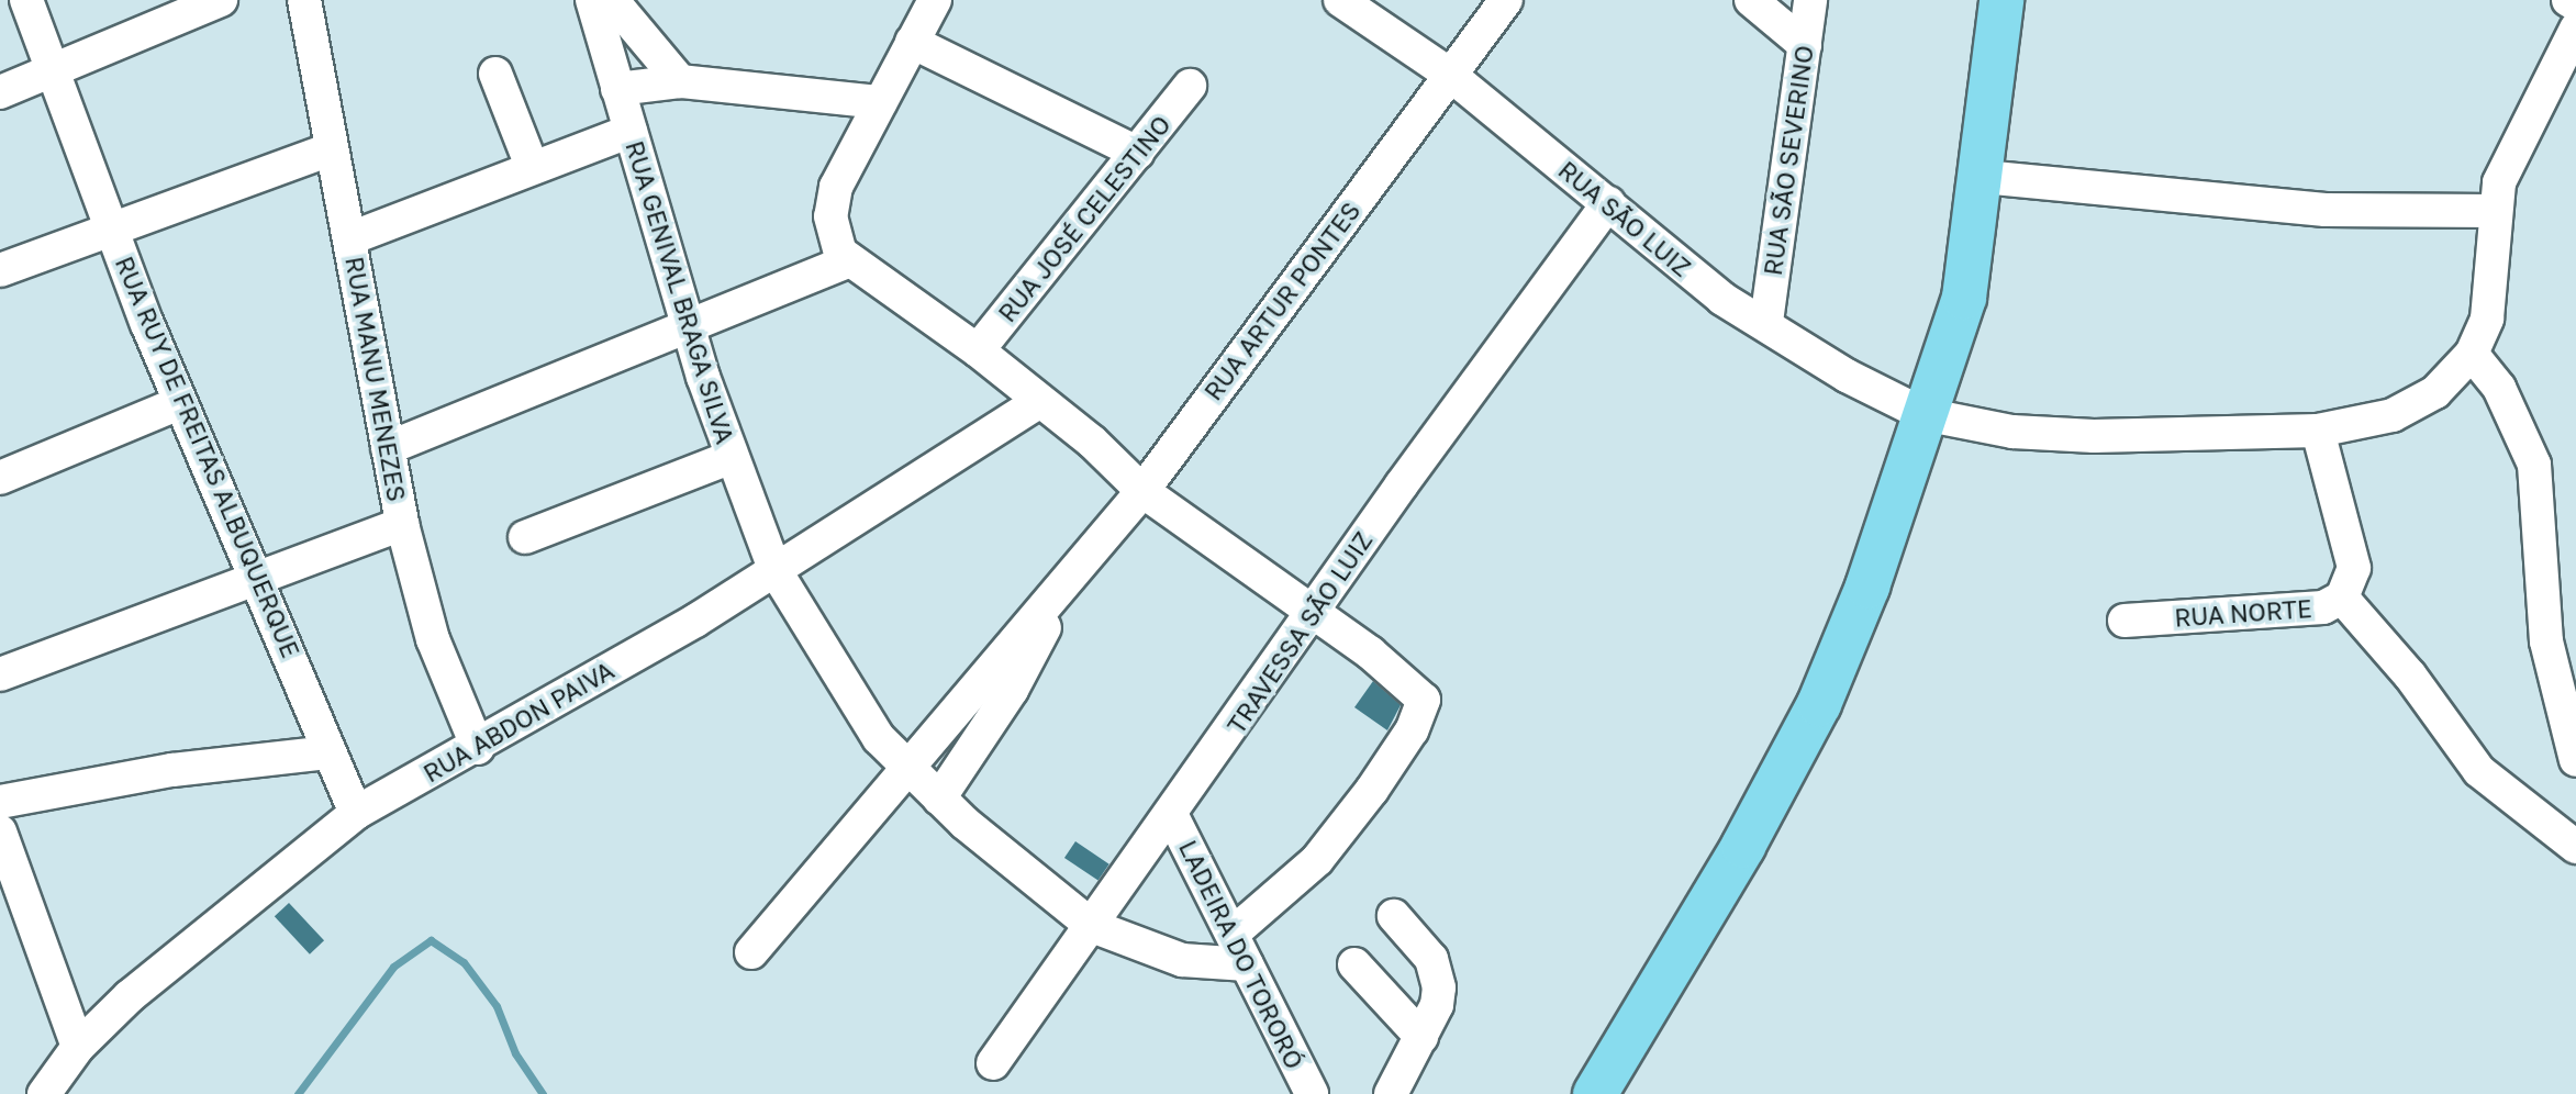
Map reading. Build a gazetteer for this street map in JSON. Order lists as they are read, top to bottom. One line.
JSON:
{"streets":{"street":["RUA SÃO SEVERINO","RUA JOSÉ CELESTINO","RUA SÃO LUIZ","RUA GENIVAL BRAGA SILVA","RUA ARTUR PONTES","RUA MANU MENEZES","RUA RUY DE FREITAS ALBUQUERQUE","RUA NORTE","TRAVESSA SÃO LUIZ","RUA ABDON PAIVA","LADEIRA DO TORORÓ"]},"crossings":[["RUA SÃO SEVERINO","RUA SÃO LUIZ"],["RUA SÃO LUIZ","RUA ARTUR PONTES"],["RUA SÃO LUIZ","RUA NORTE"],["RUA SÃO LUIZ","TRAVESSA SÃO LUIZ"],["RUA GENIVAL BRAGA SILVA","RUA ARTUR PONTES"],["RUA GENIVAL BRAGA SILVA","TRAVESSA SÃO LUIZ"],["RUA GENIVAL BRAGA SILVA","RUA ABDON PAIVA"],["RUA GENIVAL BRAGA SILVA","LADEIRA DO TORORÓ"],["RUA MANU MENEZES","RUA ABDON PAIVA"],["RUA RUY DE FREITAS ALBUQUERQUE","RUA ABDON PAIVA"],["TRAVESSA SÃO LUIZ","LADEIRA DO TORORÓ"]]}
